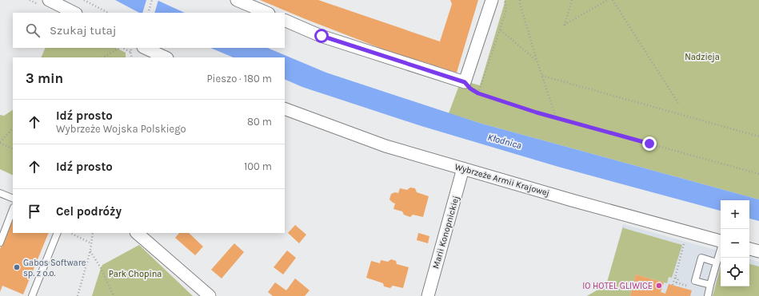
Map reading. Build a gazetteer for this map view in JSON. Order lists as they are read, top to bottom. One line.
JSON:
{"streets":{"street":["Wybrzeże Armii Krajowej","Marii Konopnickiej"]},"crossings":[["Wybrzeże Armii Krajowej","Marii Konopnickiej"]],"water":["Kłodnica"],"parks":["Nadzieja","Park Chopina"],"places":["Gabos Software sp. z o.o.","IO HOTEL GLIWICE"],"page":{"search":"Szukaj tutaj","heading":["3 min","Pieszo · 180 m"],"list":[["Idź prosto","Wybrzeże Wojska Polskiego","80 m"],["Idź prosto","100 m"],"Cel podróży"],"map_buttons":["+","−"]}}
